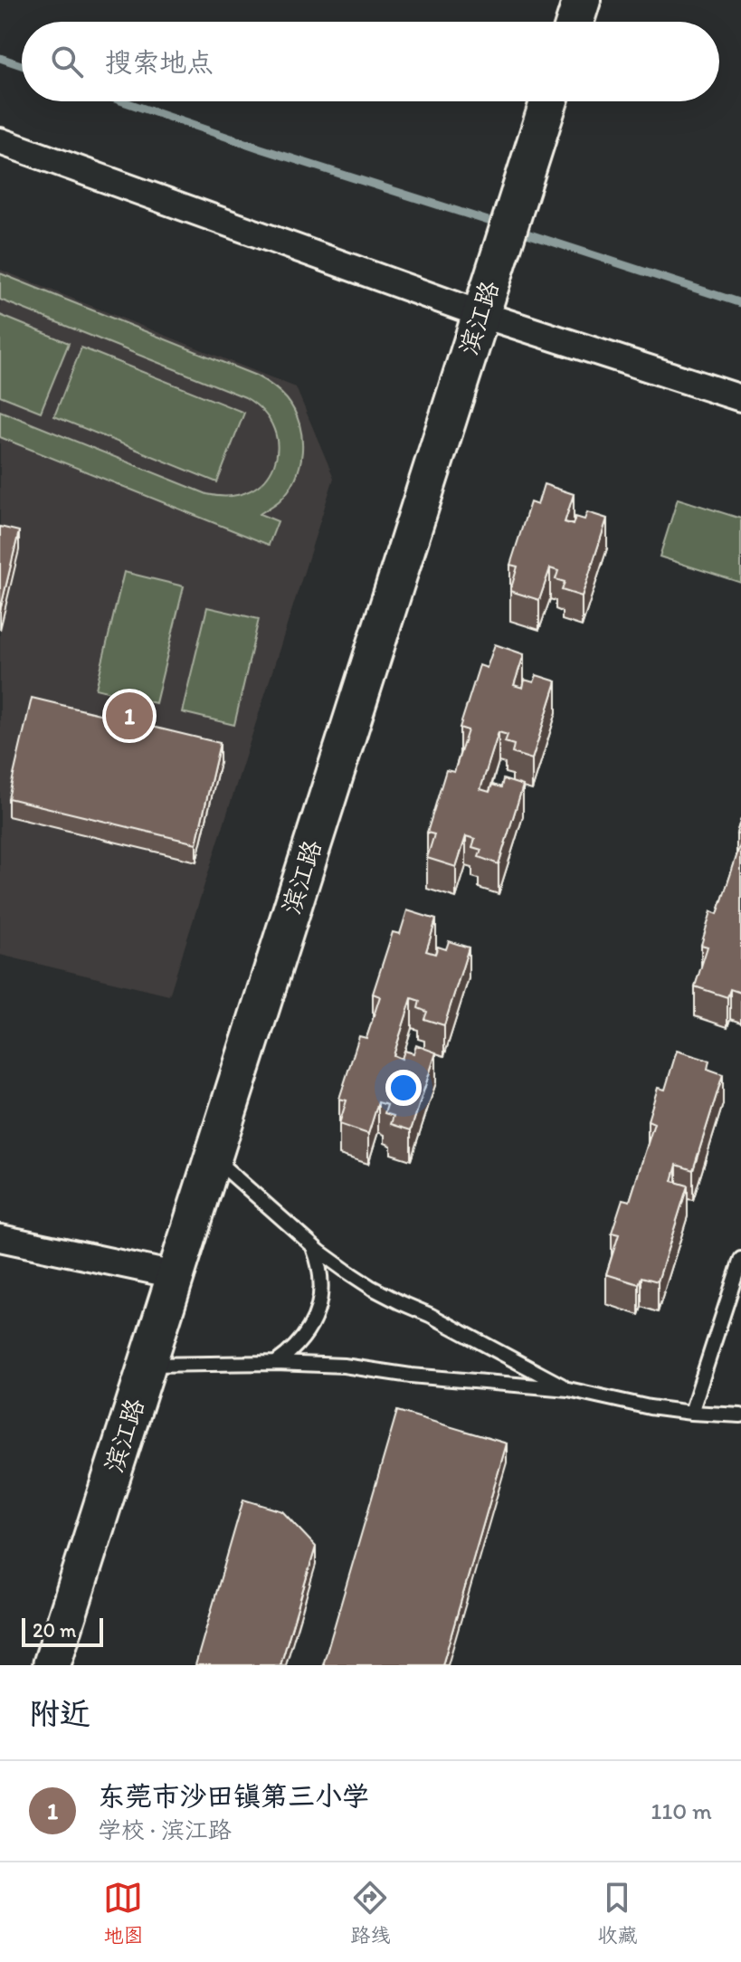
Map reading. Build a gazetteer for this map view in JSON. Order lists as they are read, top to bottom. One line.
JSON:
{"streets":{"street":["滨江路"]},"scale_bar":"20 m","page":{"search":"搜索地点","pins":"1","scale":"20 m","heading":"附近","list":[{"mark":"1","name":"东莞市沙田镇第三小学","note":"学校 · 滨江路","value":"110 m"}],"nav":["地图","路线","收藏"]}}
